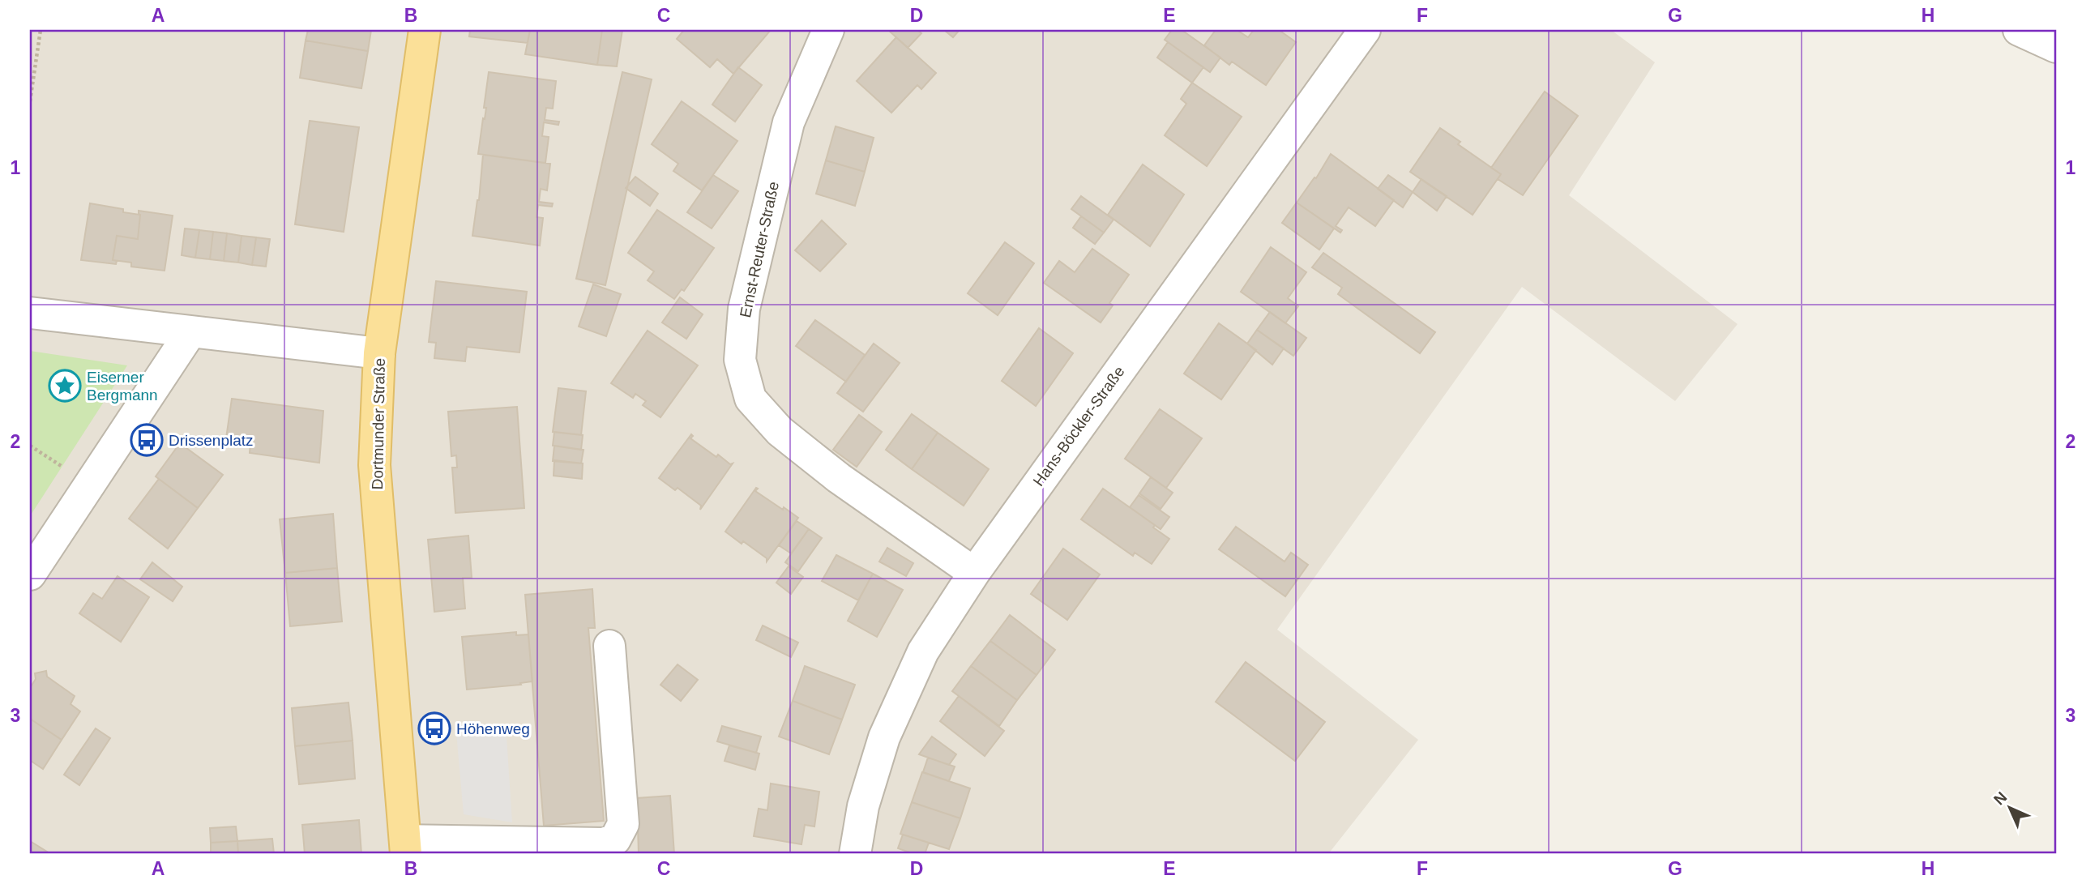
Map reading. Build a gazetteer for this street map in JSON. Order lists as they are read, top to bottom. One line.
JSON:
{"streets":{"main road":["Dortmunder Straße"],"street":["Ernst-Reuter-Straße","Hans-Böckler-Straße"]},"crossings":[["Ernst-Reuter-Straße","Hans-Böckler-Straße"]],"places":{"place":["Eiserner Bergmann"],"bus stop":["Drissenplatz","Höhenweg"]},"north":"top left","grid":{"columns":["A","B","C","D","E","F","G","H"],"rows":["1","2","3"]}}
